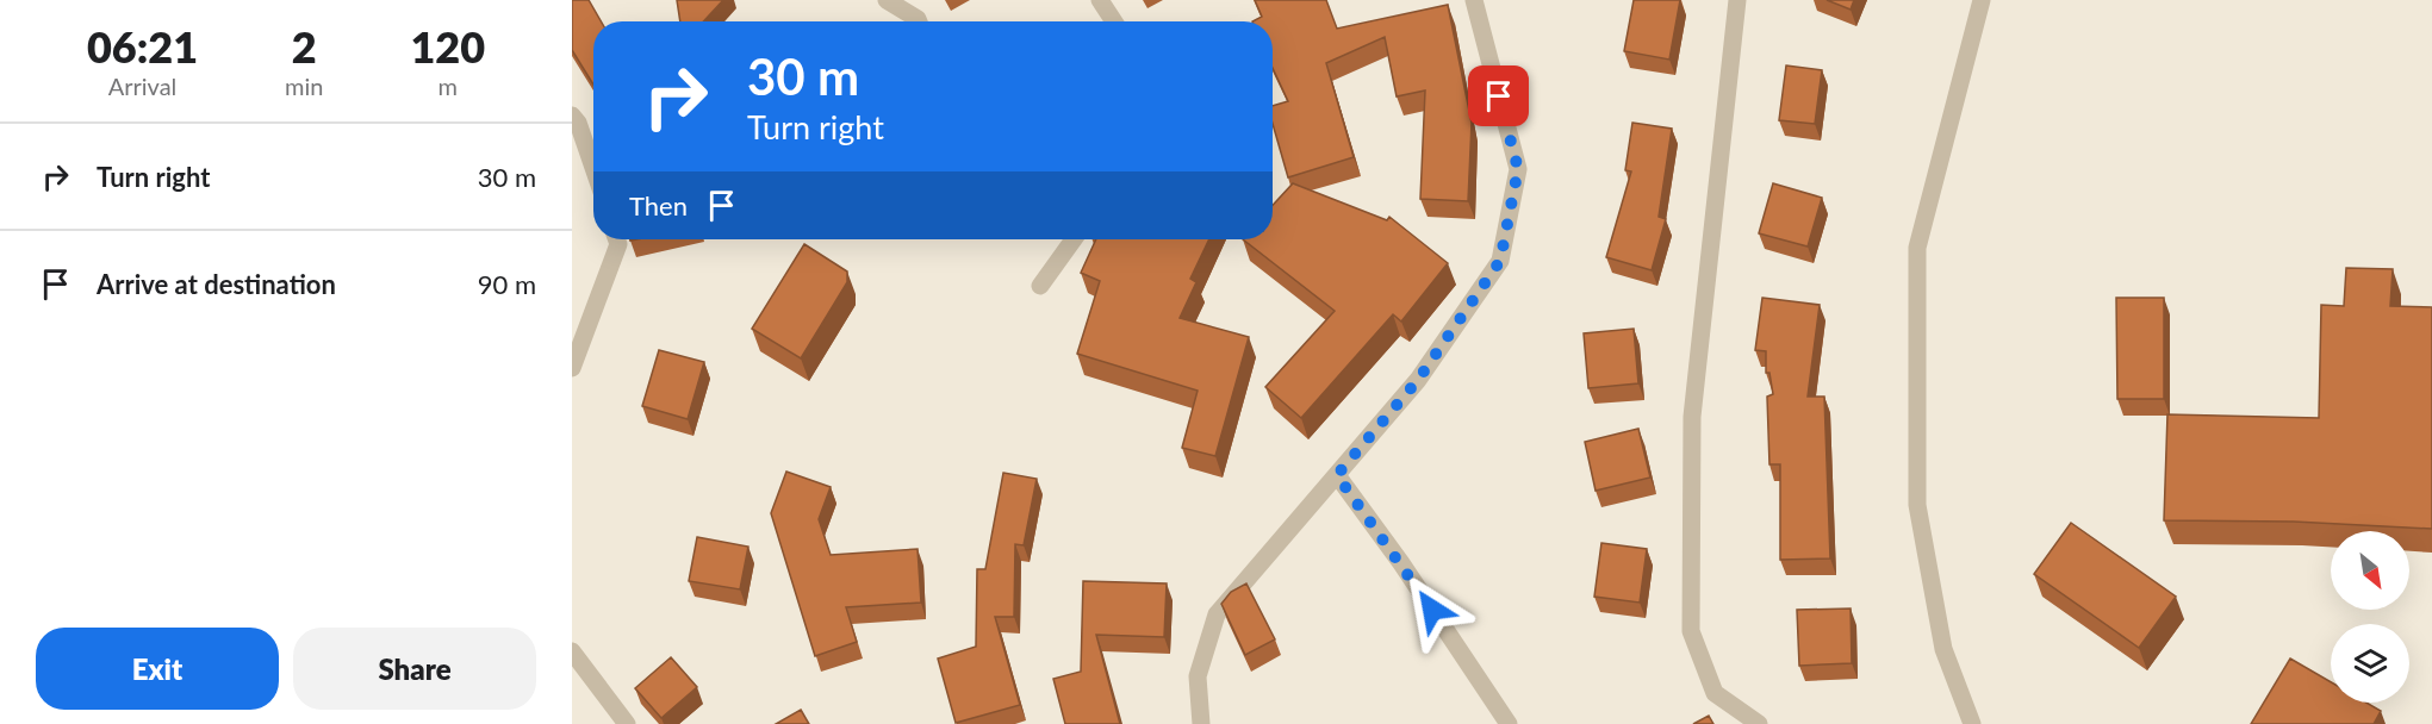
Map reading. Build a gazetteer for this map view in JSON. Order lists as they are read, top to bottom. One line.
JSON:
{"north":"bottom right","page":{"eta":["06:21","Arrival","2","min","120","m"],"turn":["30 m","Turn right"],"list":[{"name":"Turn right","value":"30 m"},{"name":"Arrive at destination","value":"90 m"}],"then":"Then","buttons":["Exit","Share"]}}
